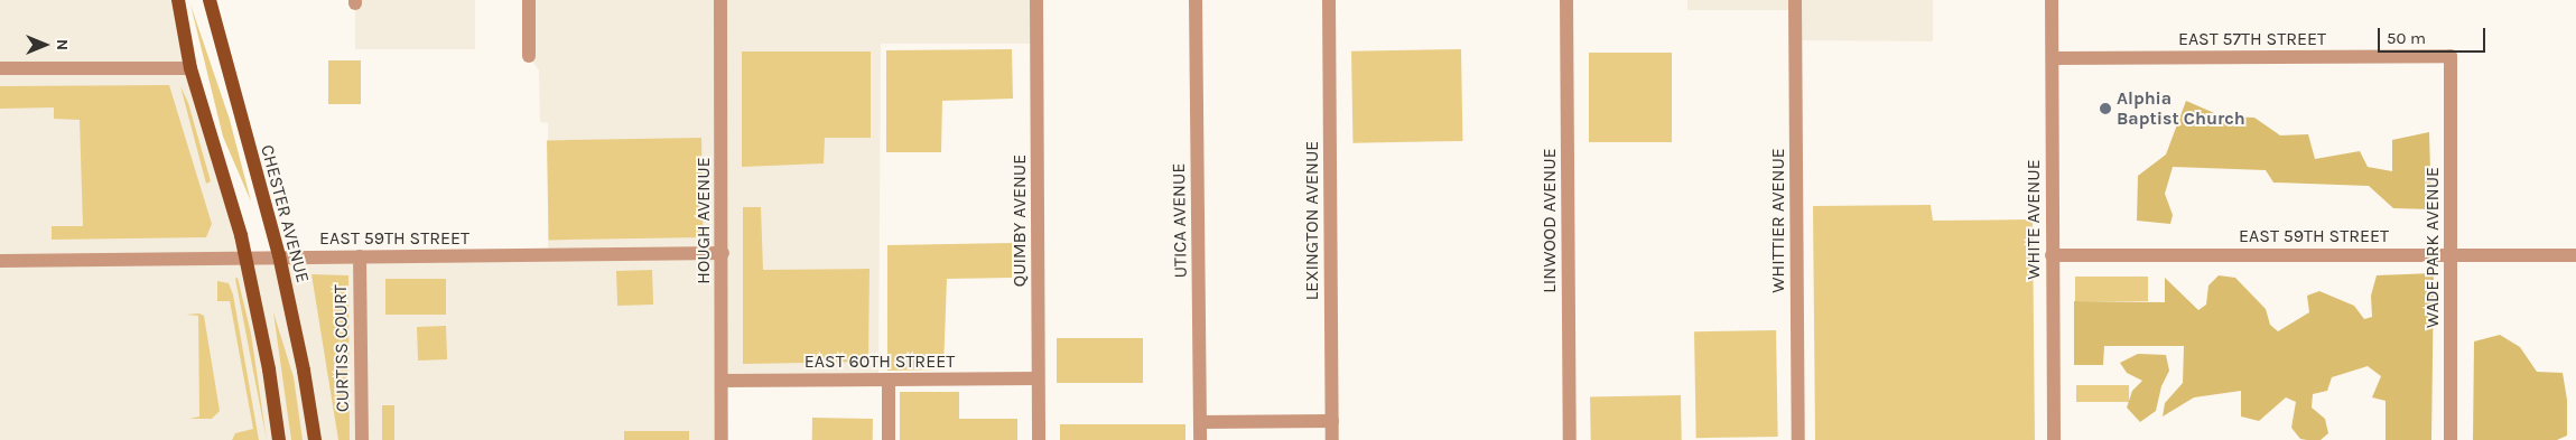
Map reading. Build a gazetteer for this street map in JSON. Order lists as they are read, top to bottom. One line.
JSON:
{"streets":{"main road":["CHESTER AVENUE"],"street":["EAST 57TH STREET","WHITE AVENUE","HOUGH AVENUE","QUIMBY AVENUE","UTICA AVENUE","LEXINGTON AVENUE","LINWOOD AVENUE","WHITTIER AVENUE","EAST 59TH STREET","WADE PARK AVENUE","CURTISS COURT","EAST 60TH STREET"]},"crossings":[["EAST 57TH STREET","WHITE AVENUE"],["EAST 57TH STREET","WADE PARK AVENUE"],["CHESTER AVENUE","EAST 59TH STREET"],["WHITE AVENUE","EAST 59TH STREET"],["HOUGH AVENUE","EAST 59TH STREET"],["HOUGH AVENUE","EAST 60TH STREET"],["QUIMBY AVENUE","EAST 60TH STREET"],["EAST 59TH STREET","WADE PARK AVENUE"],["EAST 59TH STREET","CURTISS COURT"]],"places":["Alphia Baptist Church"],"scale_bar":"50 m","north":"right"}
